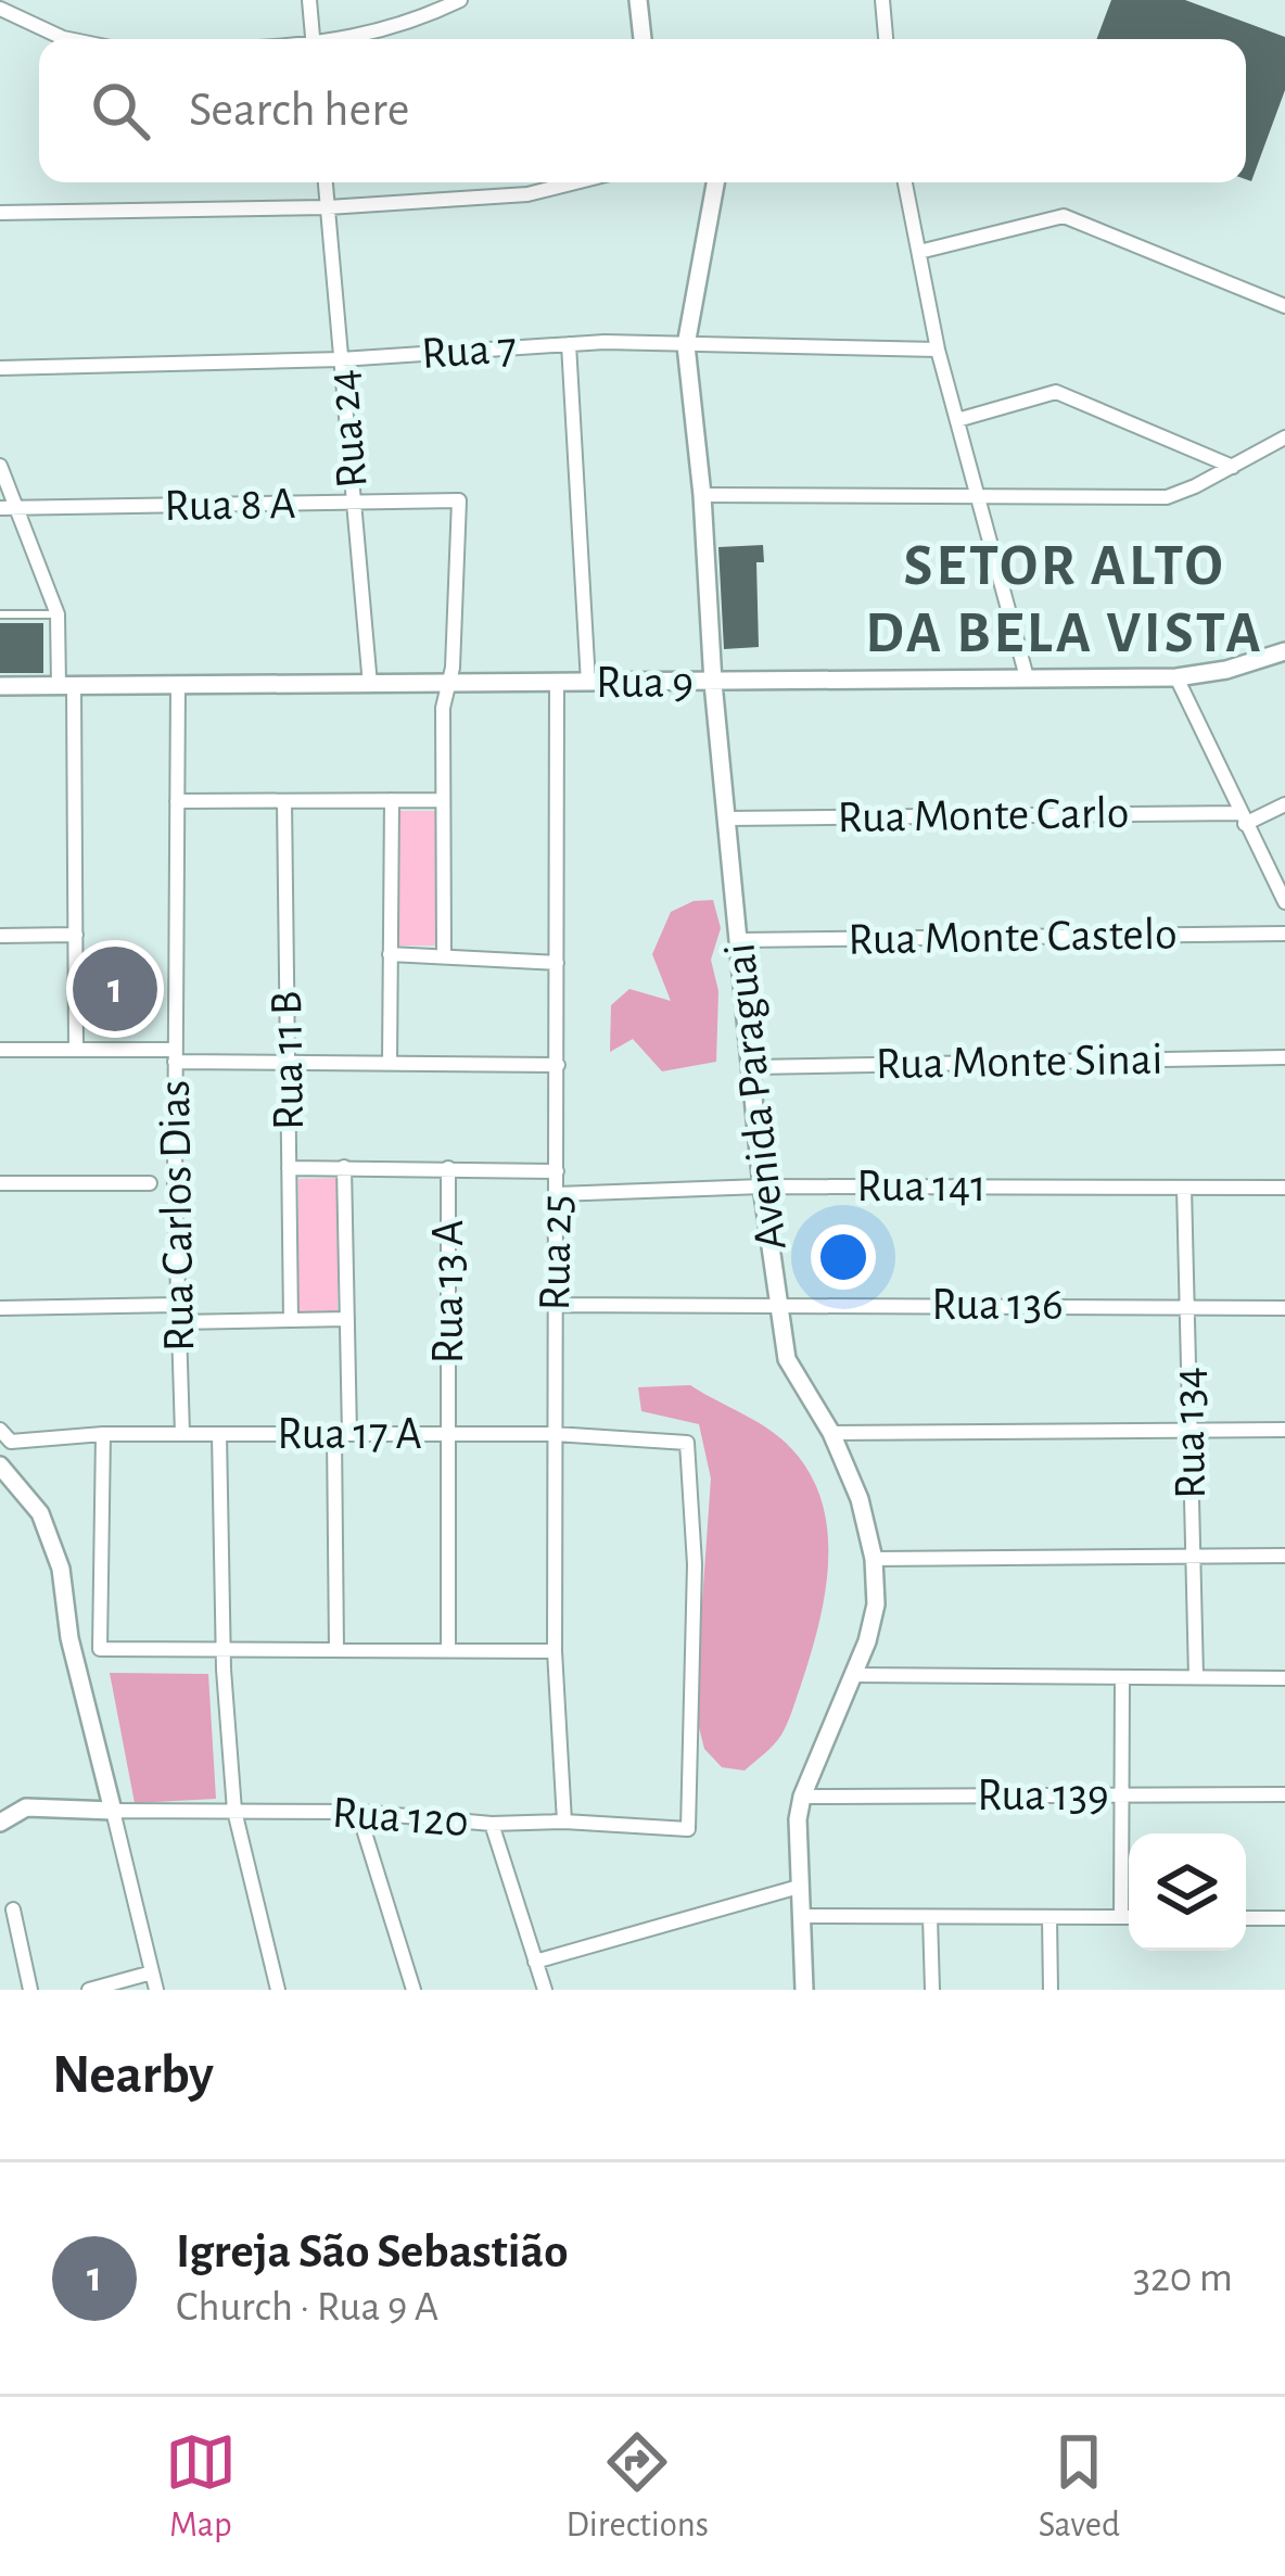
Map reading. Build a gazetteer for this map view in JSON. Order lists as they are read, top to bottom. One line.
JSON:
{"streets":{"street":["Rua 7","Rua 24","Rua 8 A","Rua 9","Rua Monte Carlo","Rua Monte Castelo","Rua 11 B","Rua Monte Sinai","Avenida Paraguai","Rua 141","Rua Carlos Dias","Rua 25","Rua 13 A","Rua 136","Rua 134","Rua 17 A","Rua 139","Rua 120"]},"crossings":[["Rua 7","Rua 24"],["Rua 7","Avenida Paraguai"],["Rua 24","Rua 8 A"],["Rua 24","Rua 9"],["Rua 8 A","Rua 9"],["Rua 9","Avenida Paraguai"],["Rua 9","Rua Carlos Dias"],["Rua 9","Rua 25"],["Rua Monte Carlo","Avenida Paraguai"],["Rua Monte Castelo","Avenida Paraguai"],["Rua Monte Sinai","Avenida Paraguai"],["Avenida Paraguai","Rua 141"],["Avenida Paraguai","Rua 136"],["Avenida Paraguai","Rua 139"],["Rua 141","Rua 25"],["Rua 141","Rua 134"],["Rua Carlos Dias","Rua 17 A"],["Rua 25","Rua 136"],["Rua 25","Rua 17 A"],["Rua 25","Rua 120"],["Rua 13 A","Rua 17 A"],["Rua 136","Rua 134"],["Rua 17 A","Rua 120"]],"districts":["SETOR ALTO DA BELA VISTA"],"page":{"search":"Search here","pins":"1","heading":"Nearby","list":[{"mark":"1","name":"Igreja São Sebastião","note":"Church · Rua 9 A","value":"320 m"}],"nav":["Map","Directions","Saved"]}}
